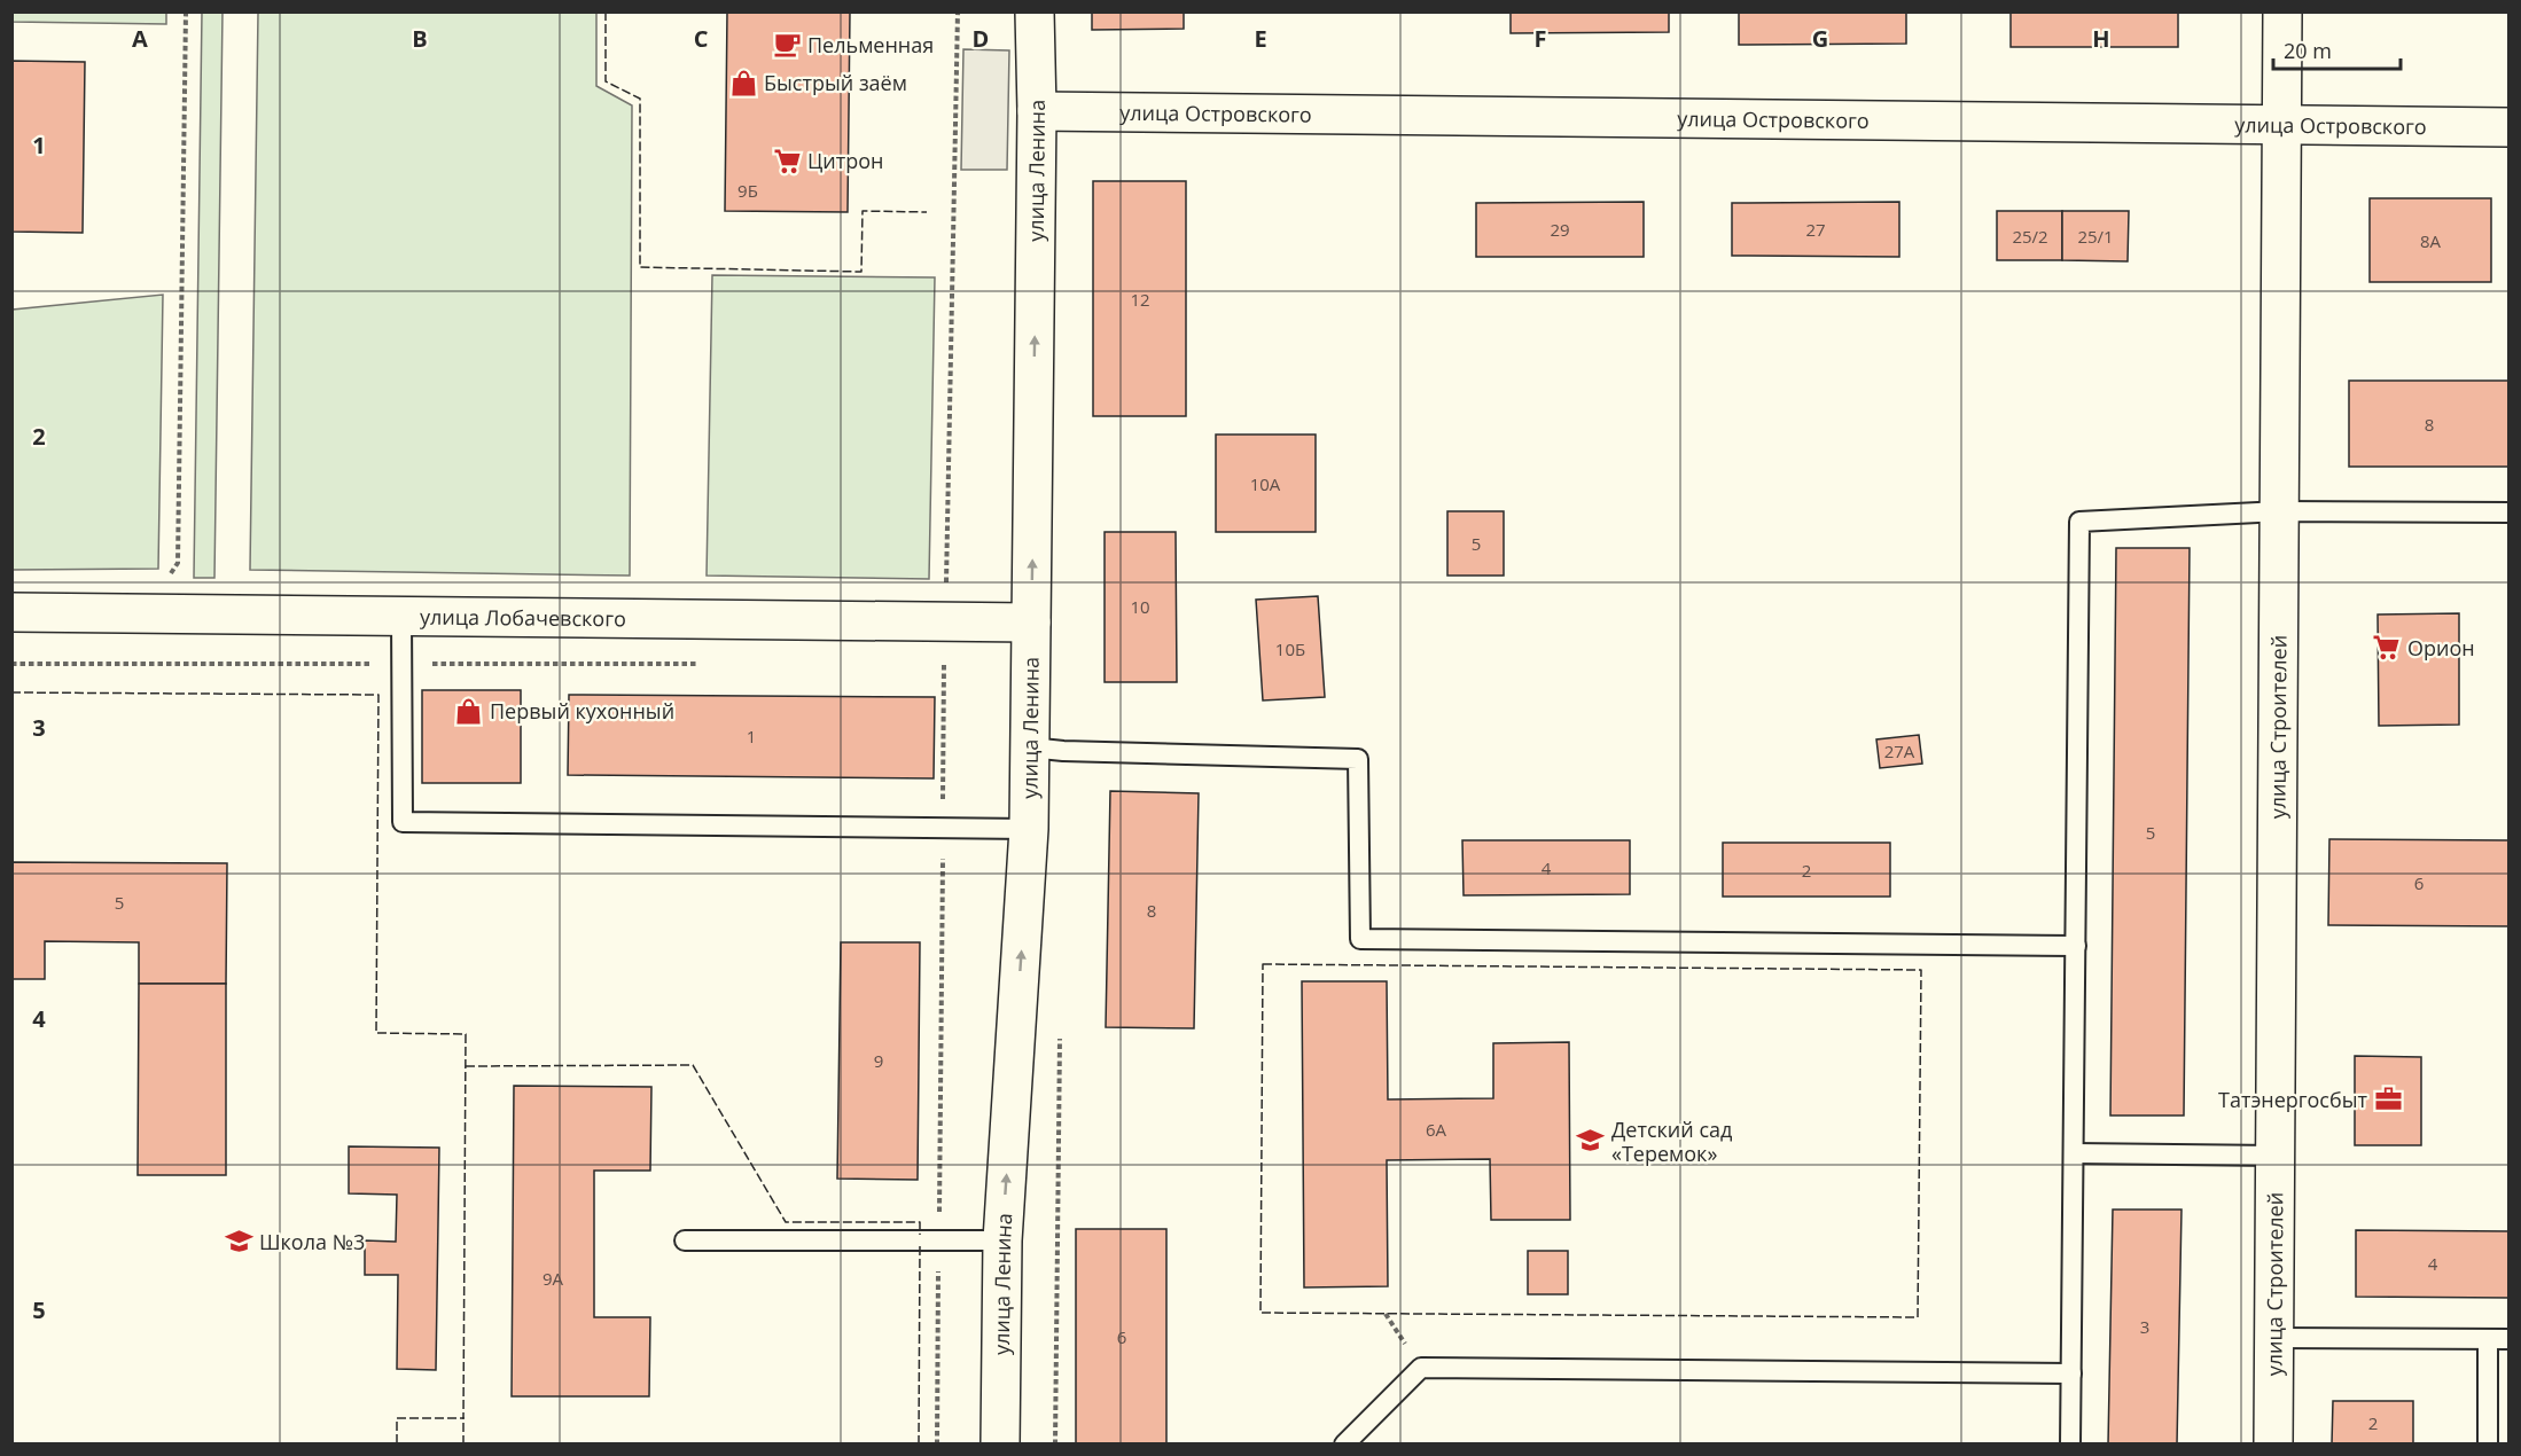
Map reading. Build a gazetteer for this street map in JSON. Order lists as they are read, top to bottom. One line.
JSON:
{"streets":{"street":["улица Островского","улица Ленина","улица Лобачевского","улица Строителей"]},"crossings":[["улица Островского","улица Ленина"],["улица Островского","улица Строителей"],["улица Ленина","улица Лобачевского"]],"one_way":["улица Ленина"],"places":{"cafe":["Пельменная"],"shop":["Быстрый заём","Первый кухонный"],"supermarket":["Цитрон","Орион"],"office":["Татэнергосбыт"],"school or university":["Детский сад «Теремок»","Школа №3"]},"house_numbers":["9Б","29","27","25/2","25/1","8А","12","8","10А","5","10","10Б","1","27А","5","4","2","6","5","8","9","6А","4","9А","3","6","2"],"scale_bar":"20 m","grid":{"columns":["A","B","C","D","E","F","G","H"],"rows":["1","2","3","4","5"]}}
